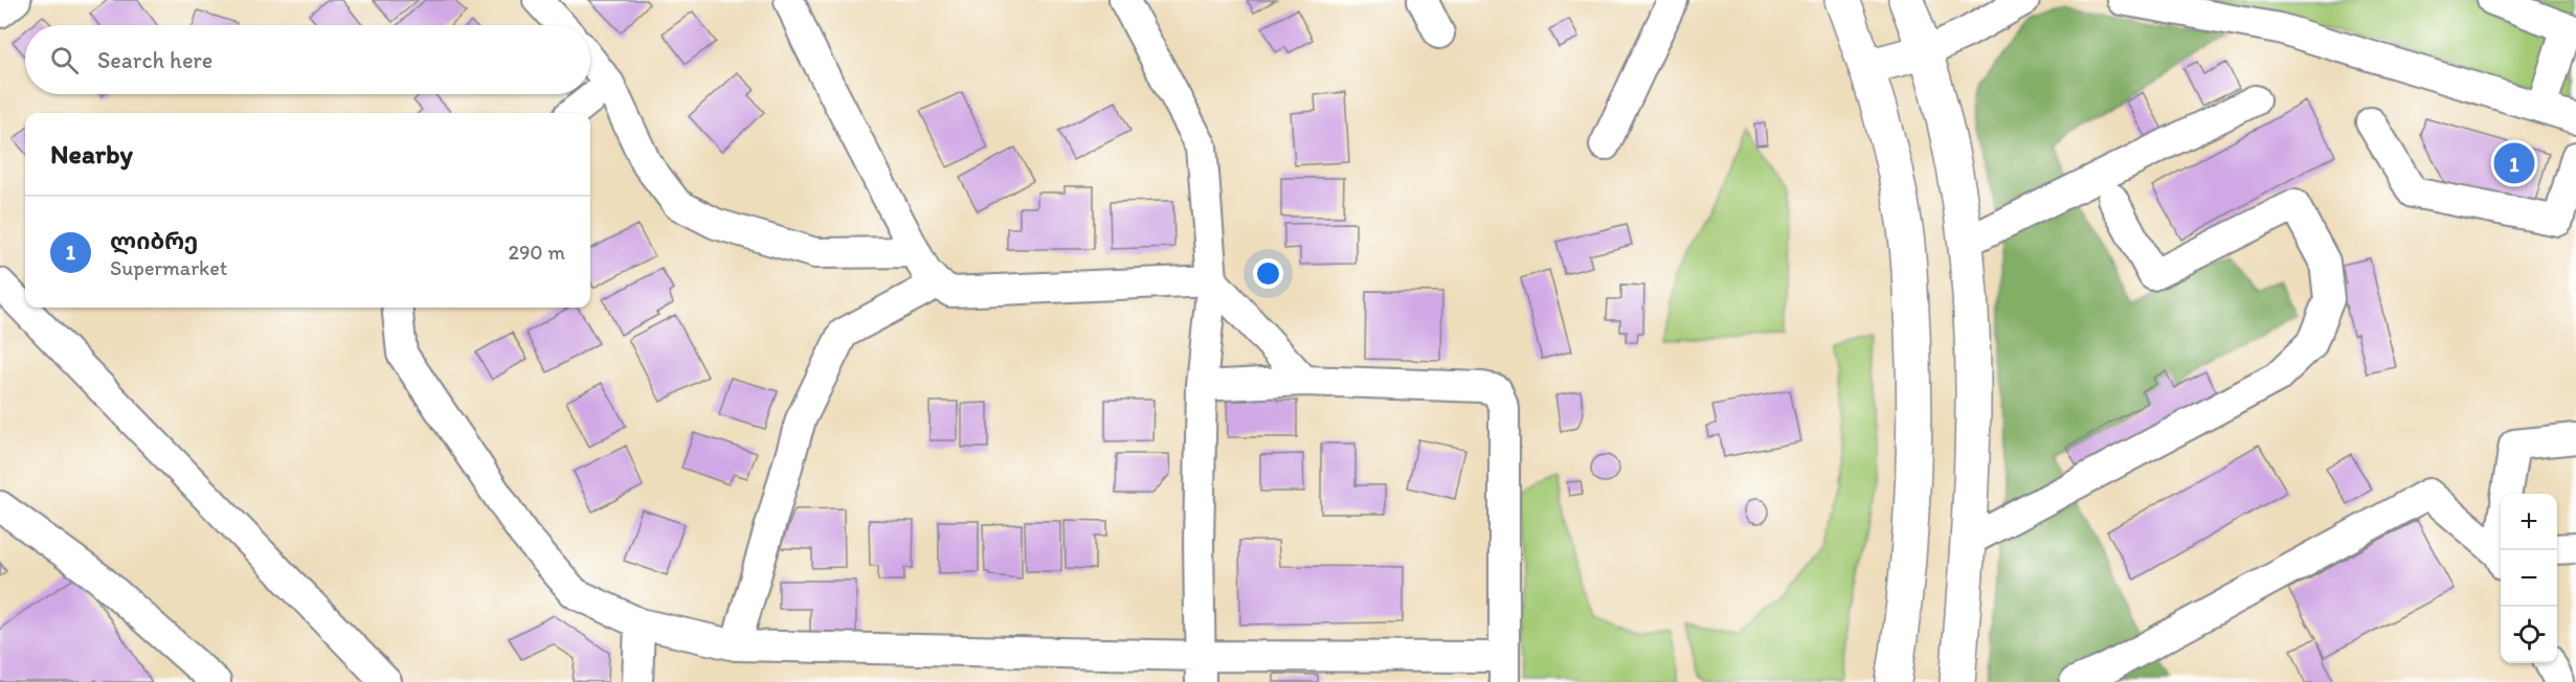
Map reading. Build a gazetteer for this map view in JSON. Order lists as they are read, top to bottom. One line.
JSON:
{"page":{"search":"Search here","heading":"Nearby","pins":"1","list":[{"mark":"1","name":"ლიბრე","note":"Supermarket","value":"290 m"}],"map_buttons":["+","−"]}}
